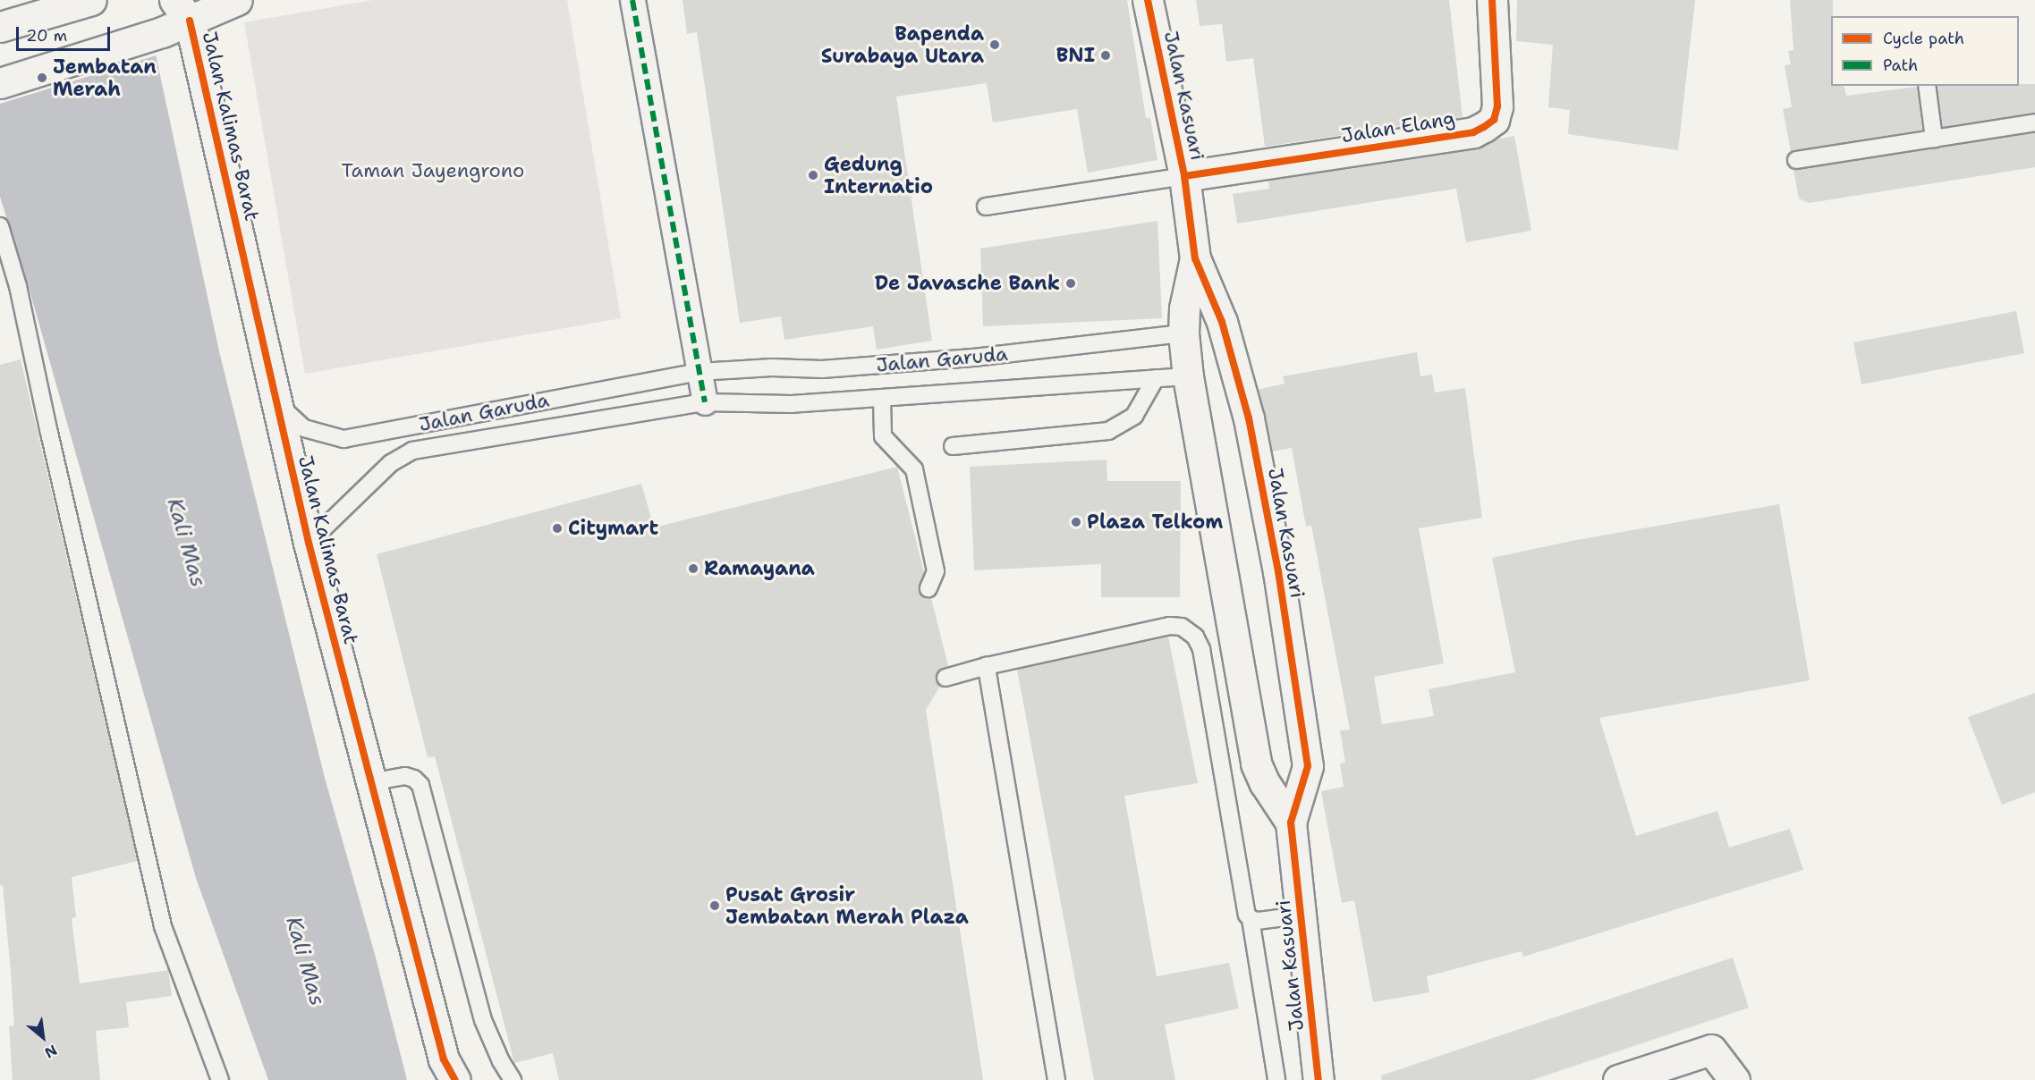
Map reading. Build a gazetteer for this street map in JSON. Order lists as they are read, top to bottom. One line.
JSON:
{"streets":{"street":["Jalan Kasuari","Jalan Kalimas Barat","Jalan Elang"],"lane":["Jalan Garuda"]},"crossings":[["Jalan Kasuari","Jalan Elang"],["Jalan Kasuari","Jalan Garuda"],["Jalan Kalimas Barat","Jalan Garuda"]],"water":["Kali Mas"],"parks":["Taman Jayengrono"],"places":["Bapenda Surabaya Utara","BNI","Jembatan Merah","Gedung Internatio","De Javasche Bank","Plaza Telkom","Citymart","Ramayana","Pusat Grosir Jembatan Merah Plaza"],"legend":["Cycle path","Path"],"scale_bar":"20 m","north":"bottom right"}
